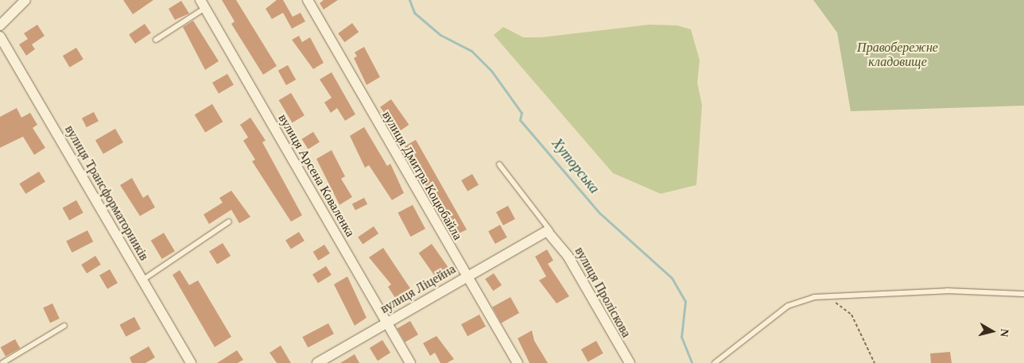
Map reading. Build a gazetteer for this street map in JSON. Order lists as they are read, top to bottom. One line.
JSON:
{"streets":{"street":["вулиця Арсена Коваленка","вулиця Дмитра Коцюбайла","вулиця Трансформаторників","вулиця Ліцейна","вулиця Проліскова"]},"crossings":[["вулиця Арсена Коваленка","вулиця Ліцейна"],["вулиця Дмитра Коцюбайла","вулиця Ліцейна"],["вулиця Ліцейна","вулиця Проліскова"]],"water":["Хуторська"],"parks":["Правобережне кладовище"],"north":"right"}
